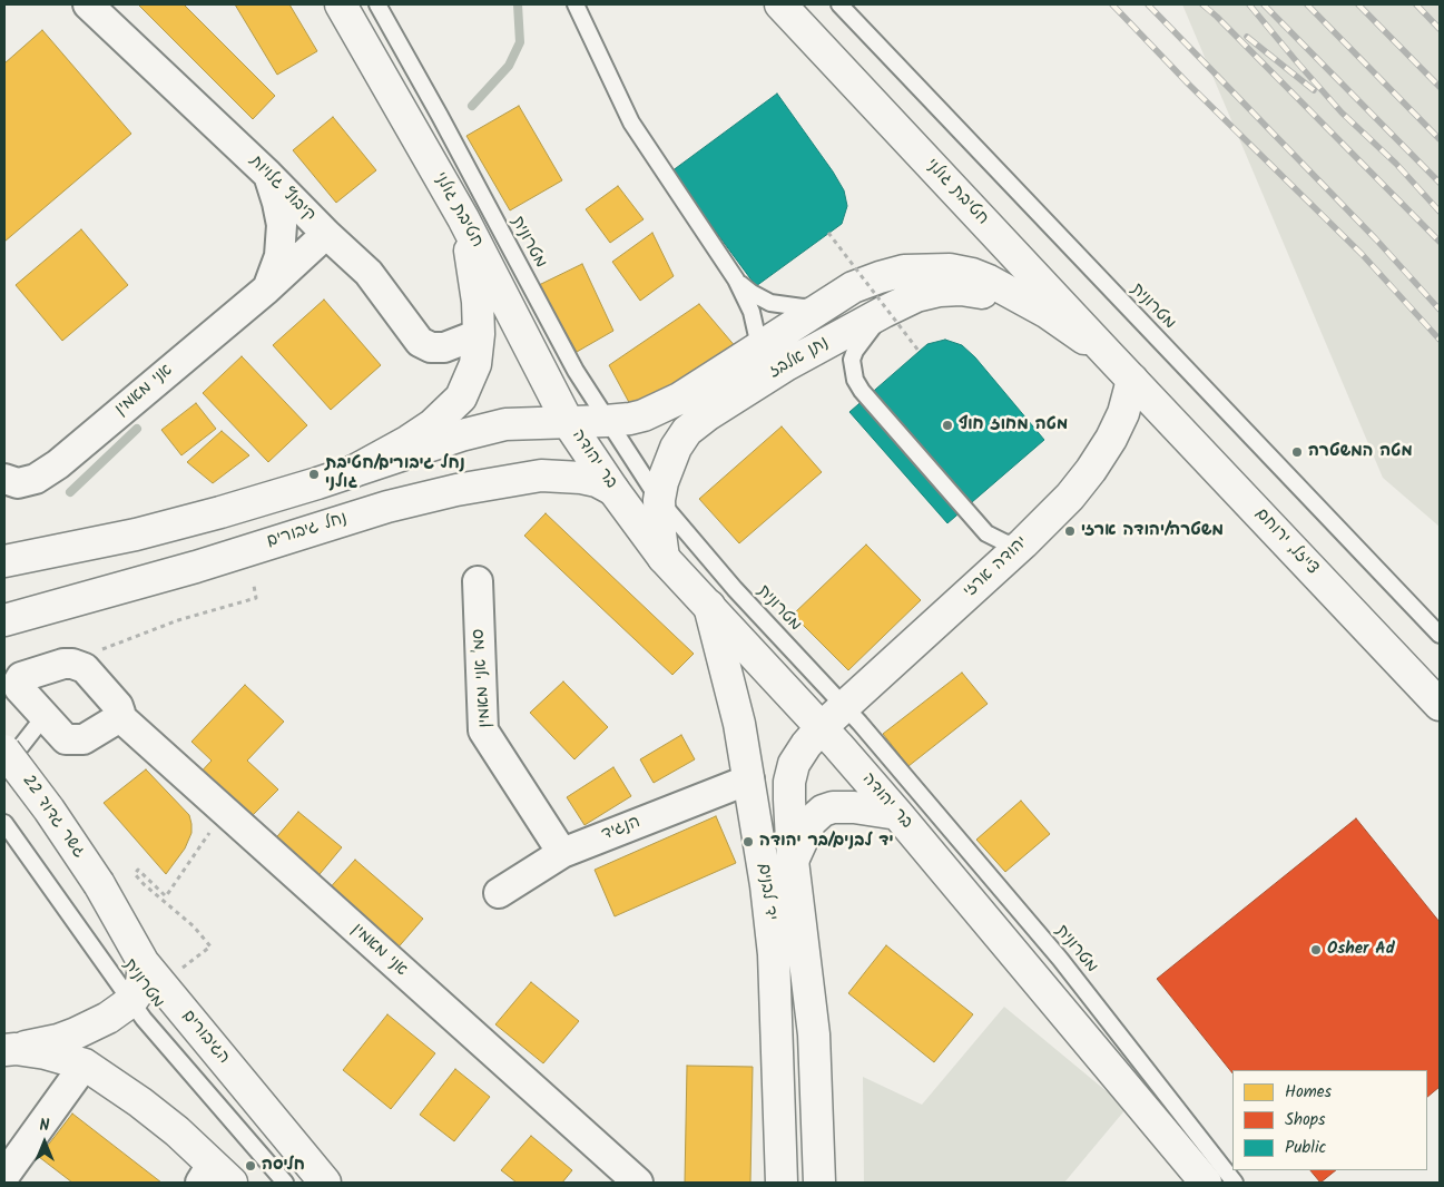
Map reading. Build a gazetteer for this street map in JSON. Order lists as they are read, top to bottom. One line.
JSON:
{"streets":{"main road":["חטיבת גולני","נתן אלבז","בר יהודה","נחל גיבורים","צייזל, ירוחם","יהודה ארזי","גשר גדוד 22","יד לבנים","הגיבורים"],"street":["קיבוץ גלויות","אני מאמין","סמ' אני מאמין","הנגיד"],"lane":["מטרונית"]},"crossings":[["קיבוץ גלויות","אני מאמין"],["חטיבת גולני","נתן אלבז"],["חטיבת גולני","בר יהודה"],["חטיבת גולני","צייזל, ירוחם"],["חטיבת גולני","יהודה ארזי"],["מטרונית","נתן אלבז"],["מטרונית","יהודה ארזי"],["נתן אלבז","בר יהודה"],["בר יהודה","נחל גיבורים"],["בר יהודה","יהודה ארזי"],["בר יהודה","יד לבנים"],["צייזל, ירוחם","יהודה ארזי"],["יהודה ארזי","יד לבנים"],["סמ' אני מאמין","הנגיד"],["גשר גדוד 22","הגיבורים"],["הנגיד","יד לבנים"]],"places":["מטה מחוז חוף","מטה המשטרה","נחל גיבורים/חטיבת גולני","משטרה/יהודה ארזי","יד לבנים/בר יהודה","Osher Ad","חליסה"],"legend":["Homes","Shops","Public"],"north":"top"}
